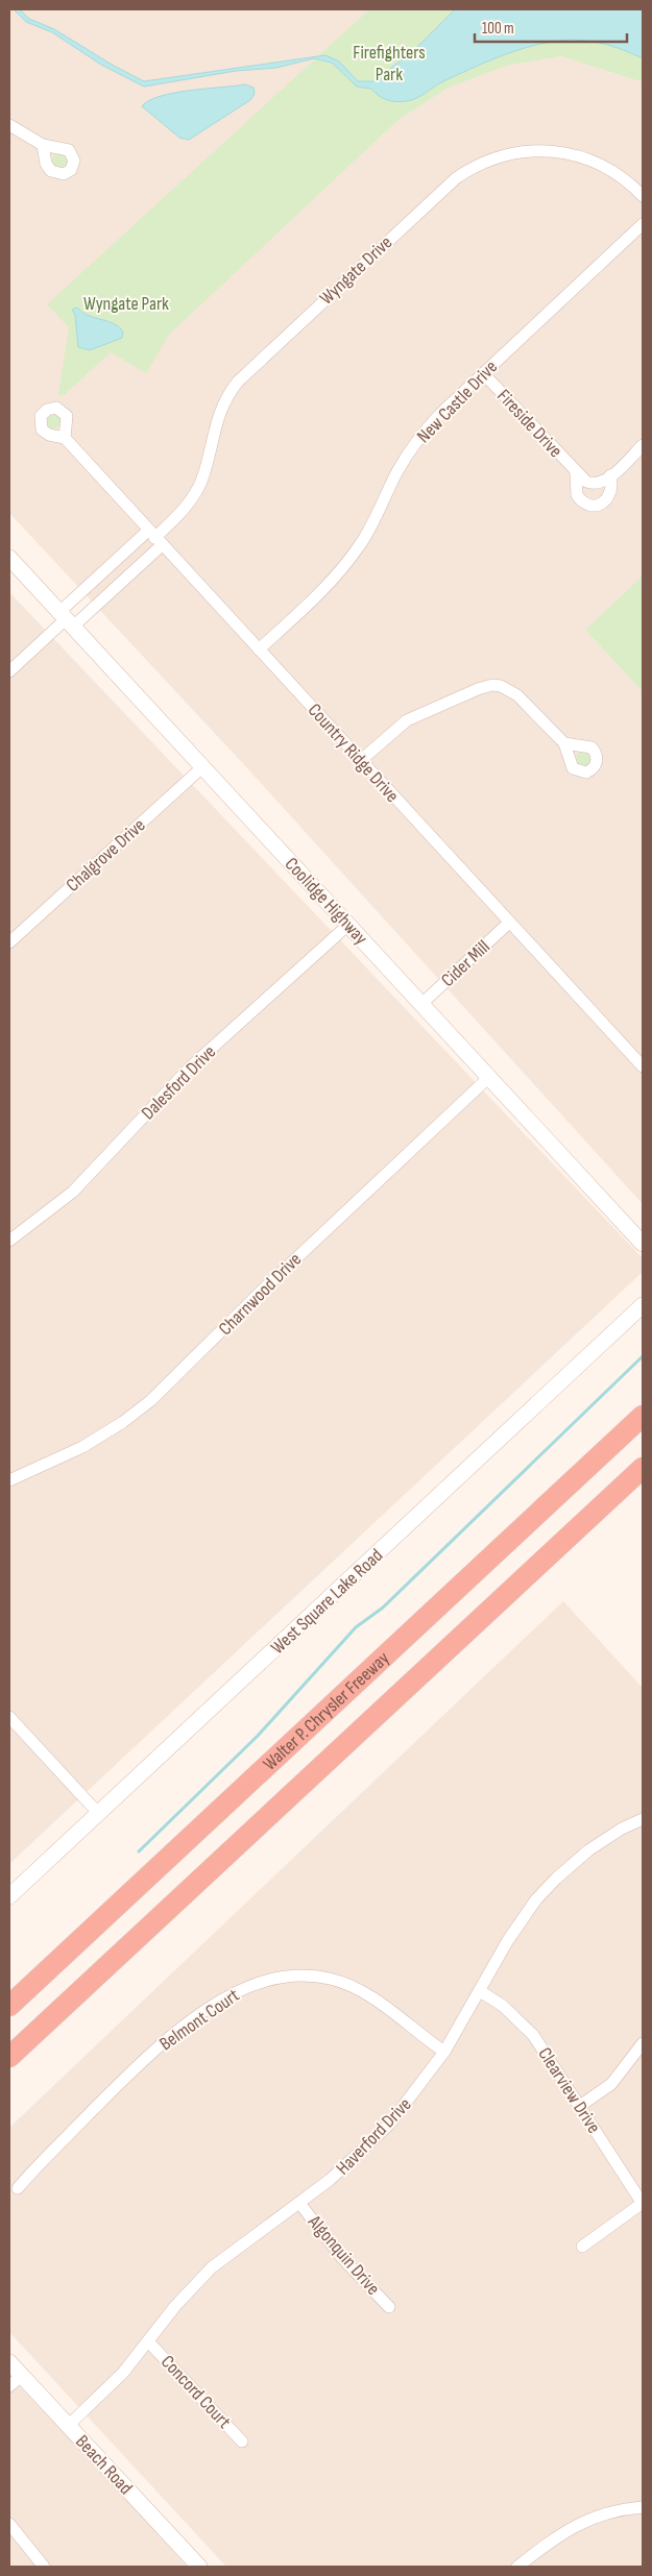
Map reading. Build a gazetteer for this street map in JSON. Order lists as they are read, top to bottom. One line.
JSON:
{"streets":{"highway":["Walter P. Chrysler Freeway"],"street":["Wyngate Drive","New Castle Drive","Fireside Drive","Country Ridge Drive","Chalgrove Drive","Coolidge Highway","Cider Mill","Dalesford Drive","Charnwood Drive","West Square Lake Road","Belmont Court","Clearview Drive","Haverford Drive","Algonquin Drive","Concord Court","Beach Road"]},"crossings":[["Wyngate Drive","Country Ridge Drive"],["Wyngate Drive","Coolidge Highway"],["New Castle Drive","Fireside Drive"],["New Castle Drive","Country Ridge Drive"],["Country Ridge Drive","Cider Mill"],["Chalgrove Drive","Coolidge Highway"],["Coolidge Highway","Cider Mill"],["Coolidge Highway","Dalesford Drive"],["Coolidge Highway","Charnwood Drive"],["Belmont Court","Haverford Drive"],["Clearview Drive","Haverford Drive"],["Haverford Drive","Algonquin Drive"],["Haverford Drive","Concord Court"],["Haverford Drive","Beach Road"]],"parks":["Firefighters Park","Wyngate Park"],"scale_bar":"100 m"}
